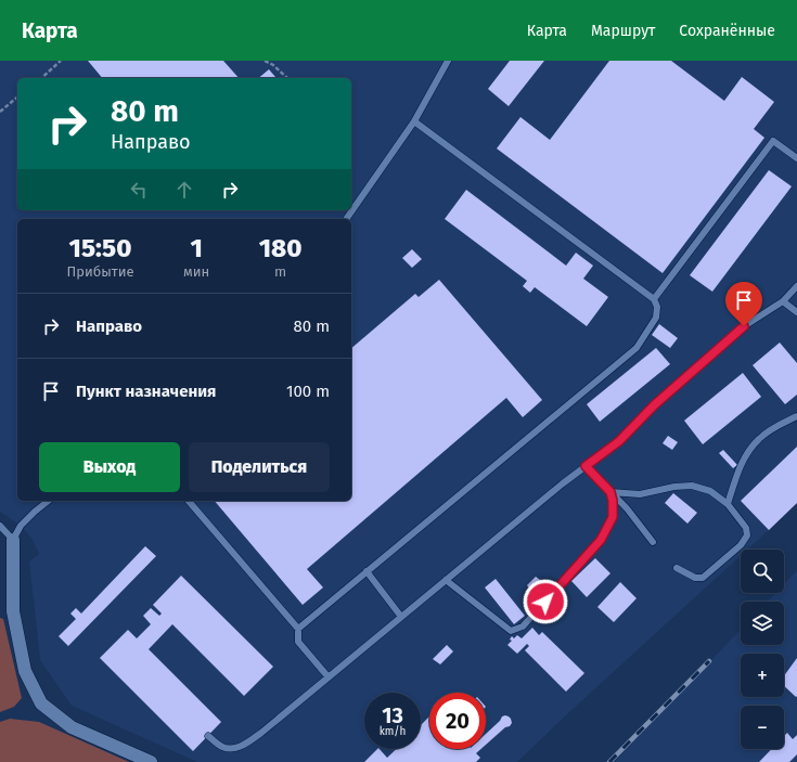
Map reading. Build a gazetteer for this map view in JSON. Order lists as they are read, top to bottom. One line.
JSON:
{"page":{"header":"Карта","nav":["Карта","Маршрут","Сохранённые"],"turn":["80 m","Направо"],"eta":["15:50","Прибытие","1","мин","180","m"],"list":[{"name":"Направо","value":"80 m"},{"name":"Пункт назначения","value":"100 m"}],"buttons":["Выход","Поделиться"],"map_buttons":["+","−"],"speed":"13 km/h","limit":"20"}}
